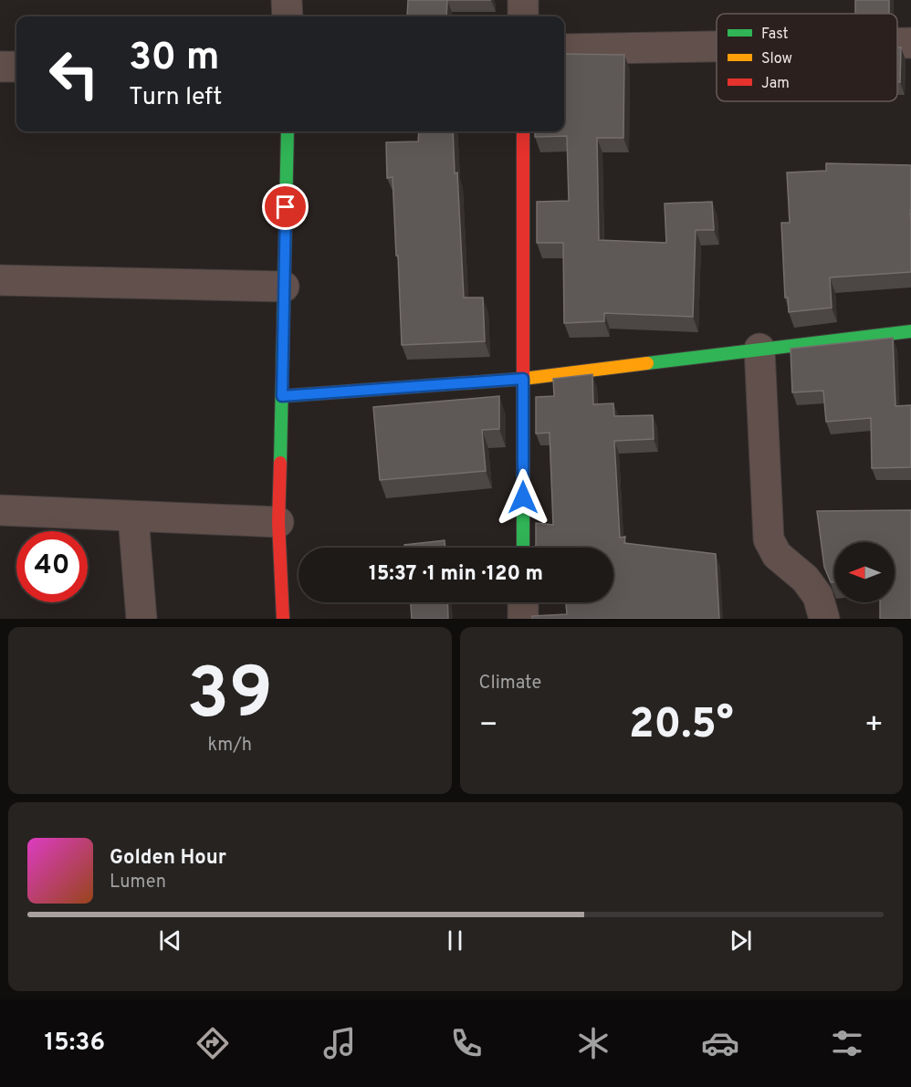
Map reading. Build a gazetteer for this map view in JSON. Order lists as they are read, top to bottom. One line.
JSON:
{"legend":["Fast","Slow","Jam"],"north":"left","page":{"turn":["30 m","Turn left"],"limit":"40","trip":"15:37 · 1 min · 120 m","tile":[["39","km/h"],"Climate"],"heat":["−","20.5°","+"],"song":["Golden Hour","Lumen"],"tabs":"15:36"}}
